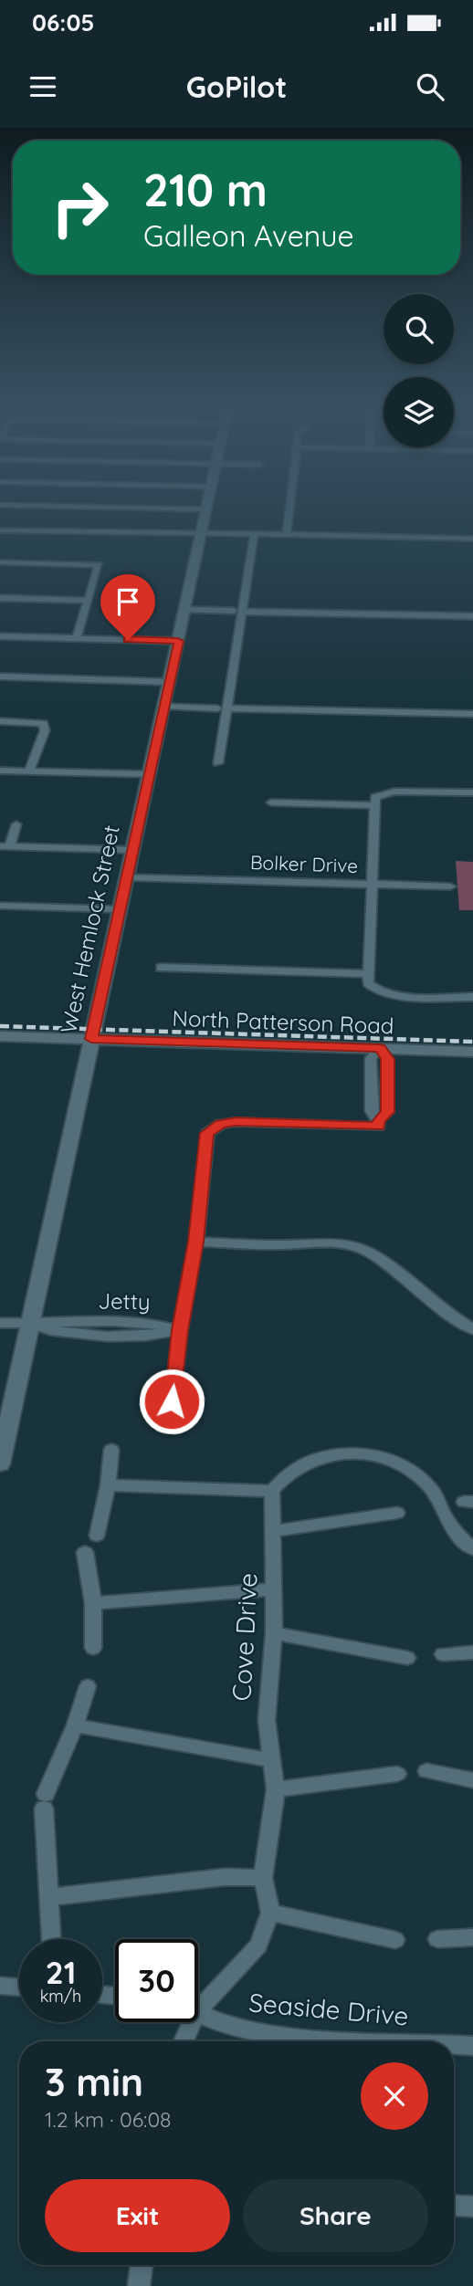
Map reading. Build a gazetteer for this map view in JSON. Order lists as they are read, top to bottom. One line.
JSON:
{"streets":{"street":["Bolker Drive","West Hemlock Street","North Patterson Road","Jetty","Cove Drive","Seaside Drive"]},"crossings":[["Bolker Drive","West Hemlock Street"],["West Hemlock Street","North Patterson Road"],["West Hemlock Street","Jetty"]],"page":{"status":"06:05","header":"GoPilot","turn":["210 m","Galleon Avenue"],"speed":"21 km/h","limit":"30","heading":["3 min","1.2 km · 06:08"],"buttons":["Exit","Share"]}}
